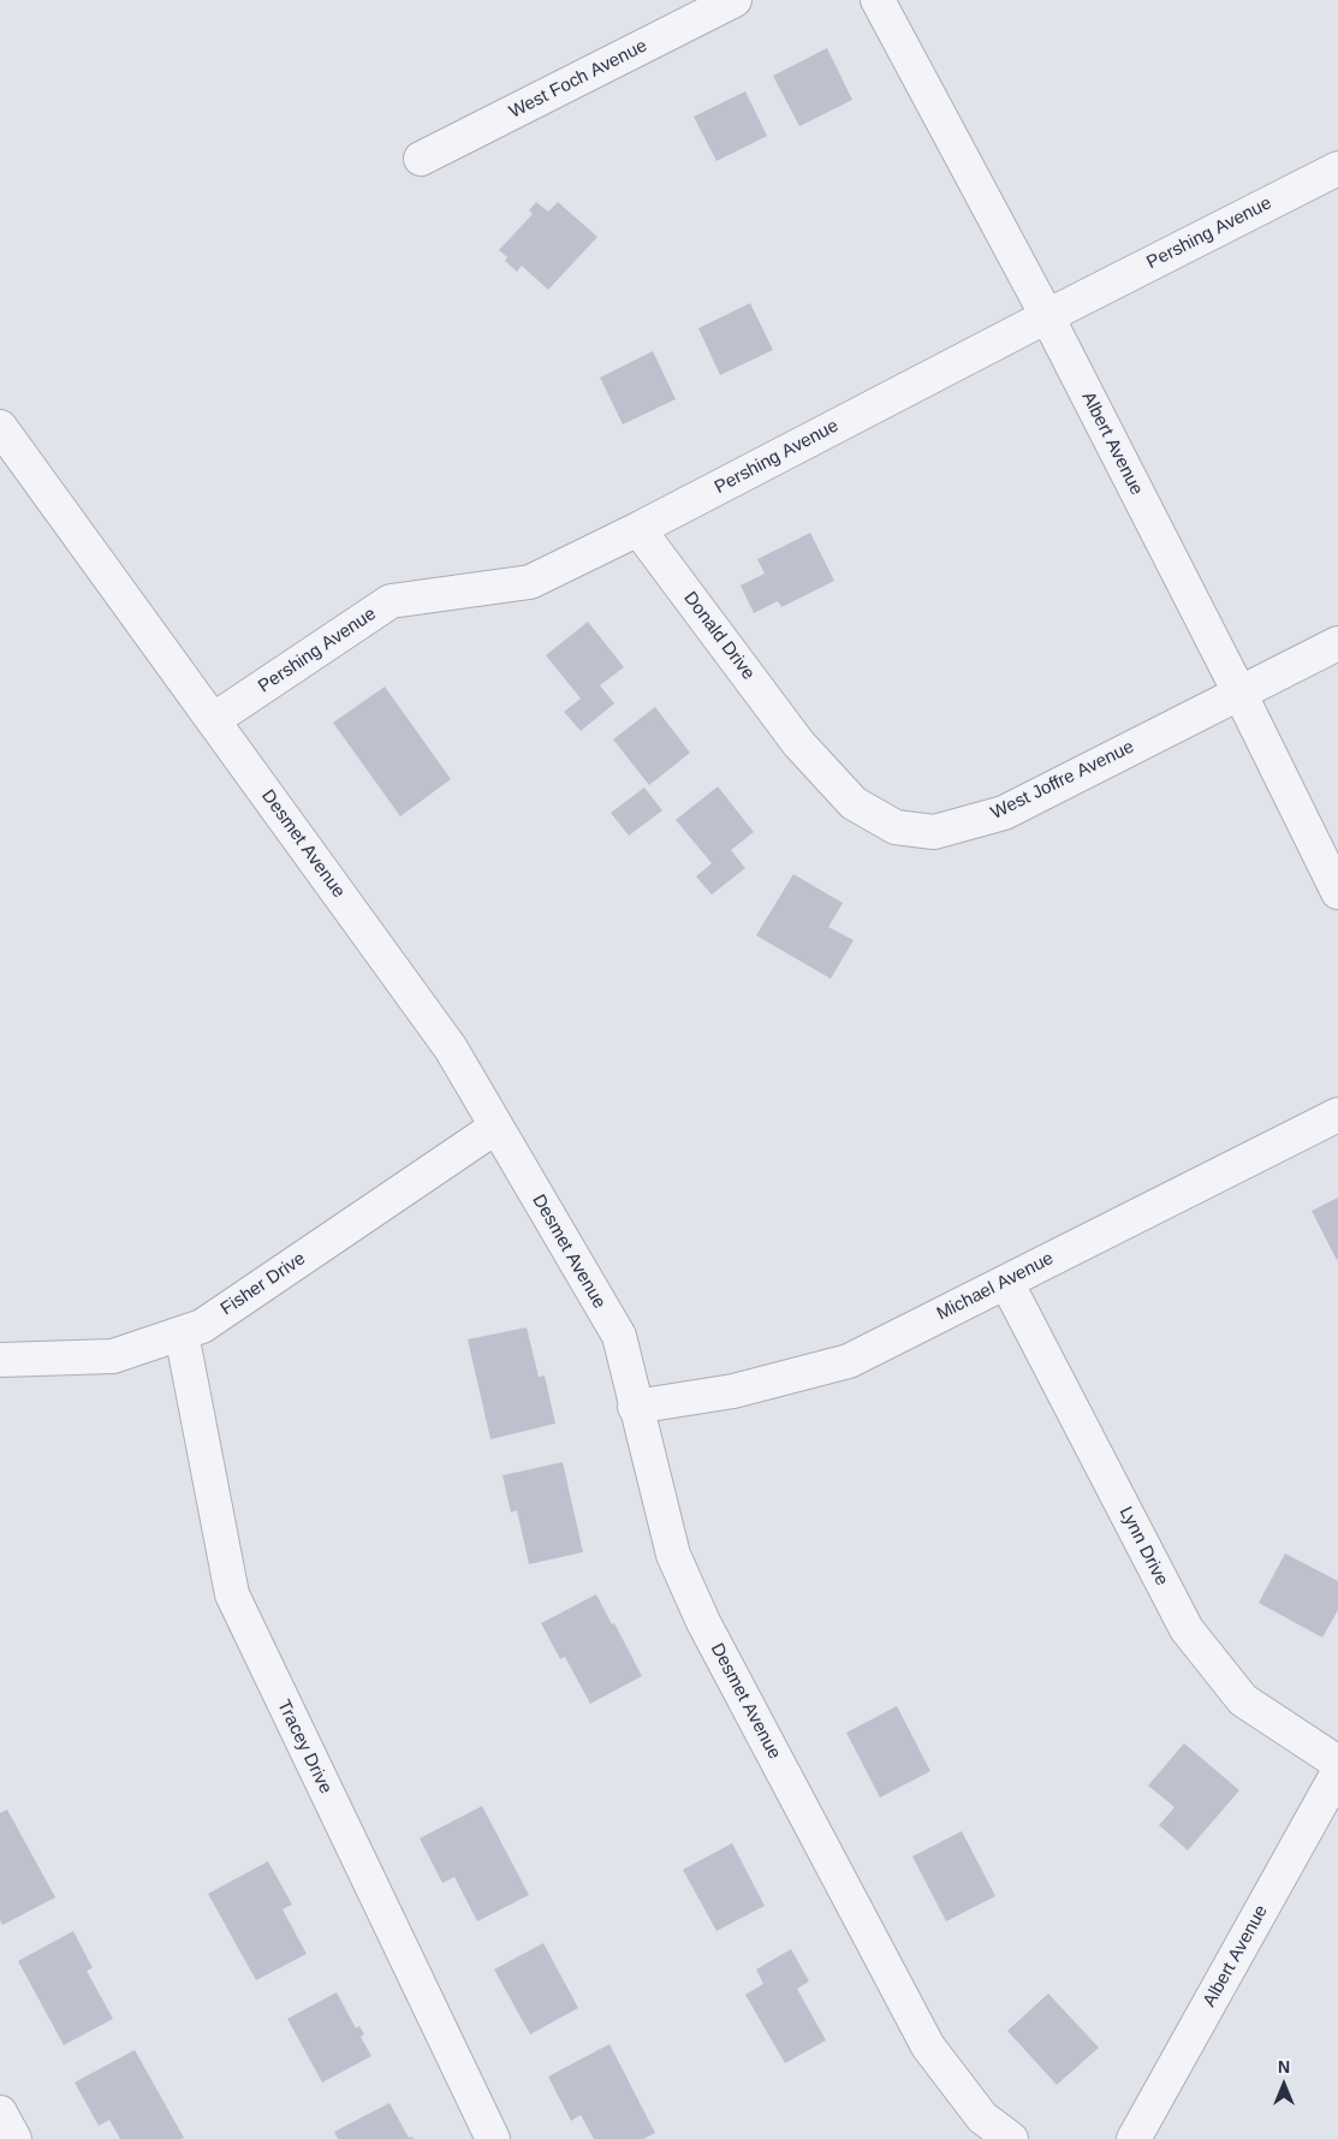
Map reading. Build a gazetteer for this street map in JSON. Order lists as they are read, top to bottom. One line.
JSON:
{"streets":{"street":["West Foch Avenue","Pershing Avenue","Albert Avenue","Donald Drive","West Joffre Avenue","Desmet Avenue","Fisher Drive","Michael Avenue","Lynn Drive","Tracey Drive"]},"crossings":[["Pershing Avenue","Albert Avenue"],["Pershing Avenue","Donald Drive"],["Pershing Avenue","Desmet Avenue"],["Albert Avenue","West Joffre Avenue"],["Donald Drive","West Joffre Avenue"],["Desmet Avenue","Fisher Drive"],["Desmet Avenue","Michael Avenue"],["Fisher Drive","Tracey Drive"],["Michael Avenue","Lynn Drive"]],"north":"top"}
